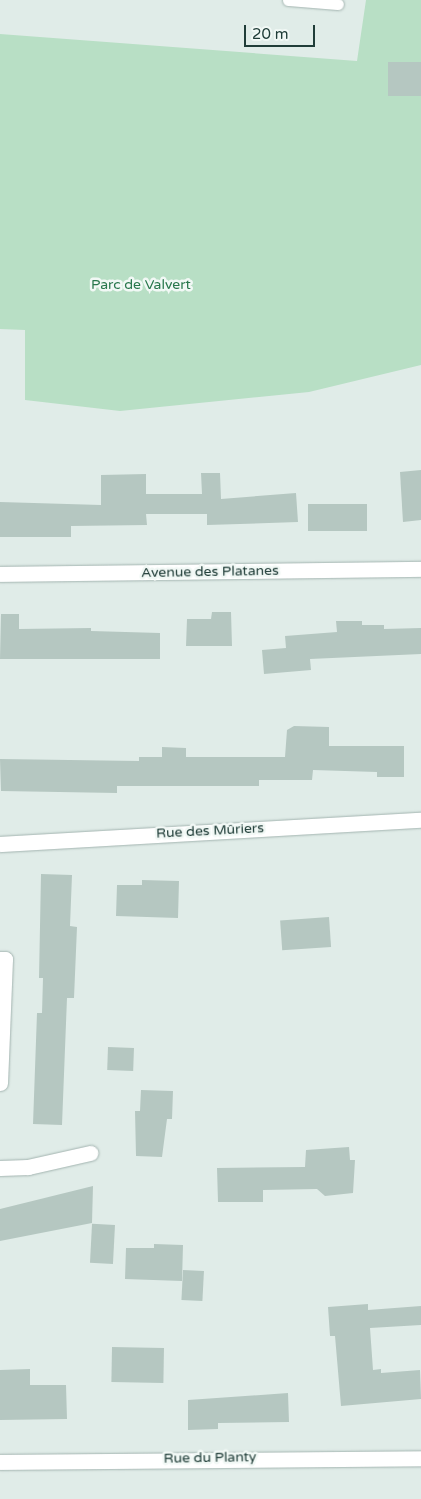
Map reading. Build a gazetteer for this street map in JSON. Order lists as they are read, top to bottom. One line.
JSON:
{"streets":{"street":["Avenue des Platanes","Rue des Mûriers","Rue du Planty"]},"parks":["Parc de Valvert"],"scale_bar":"20 m"}
